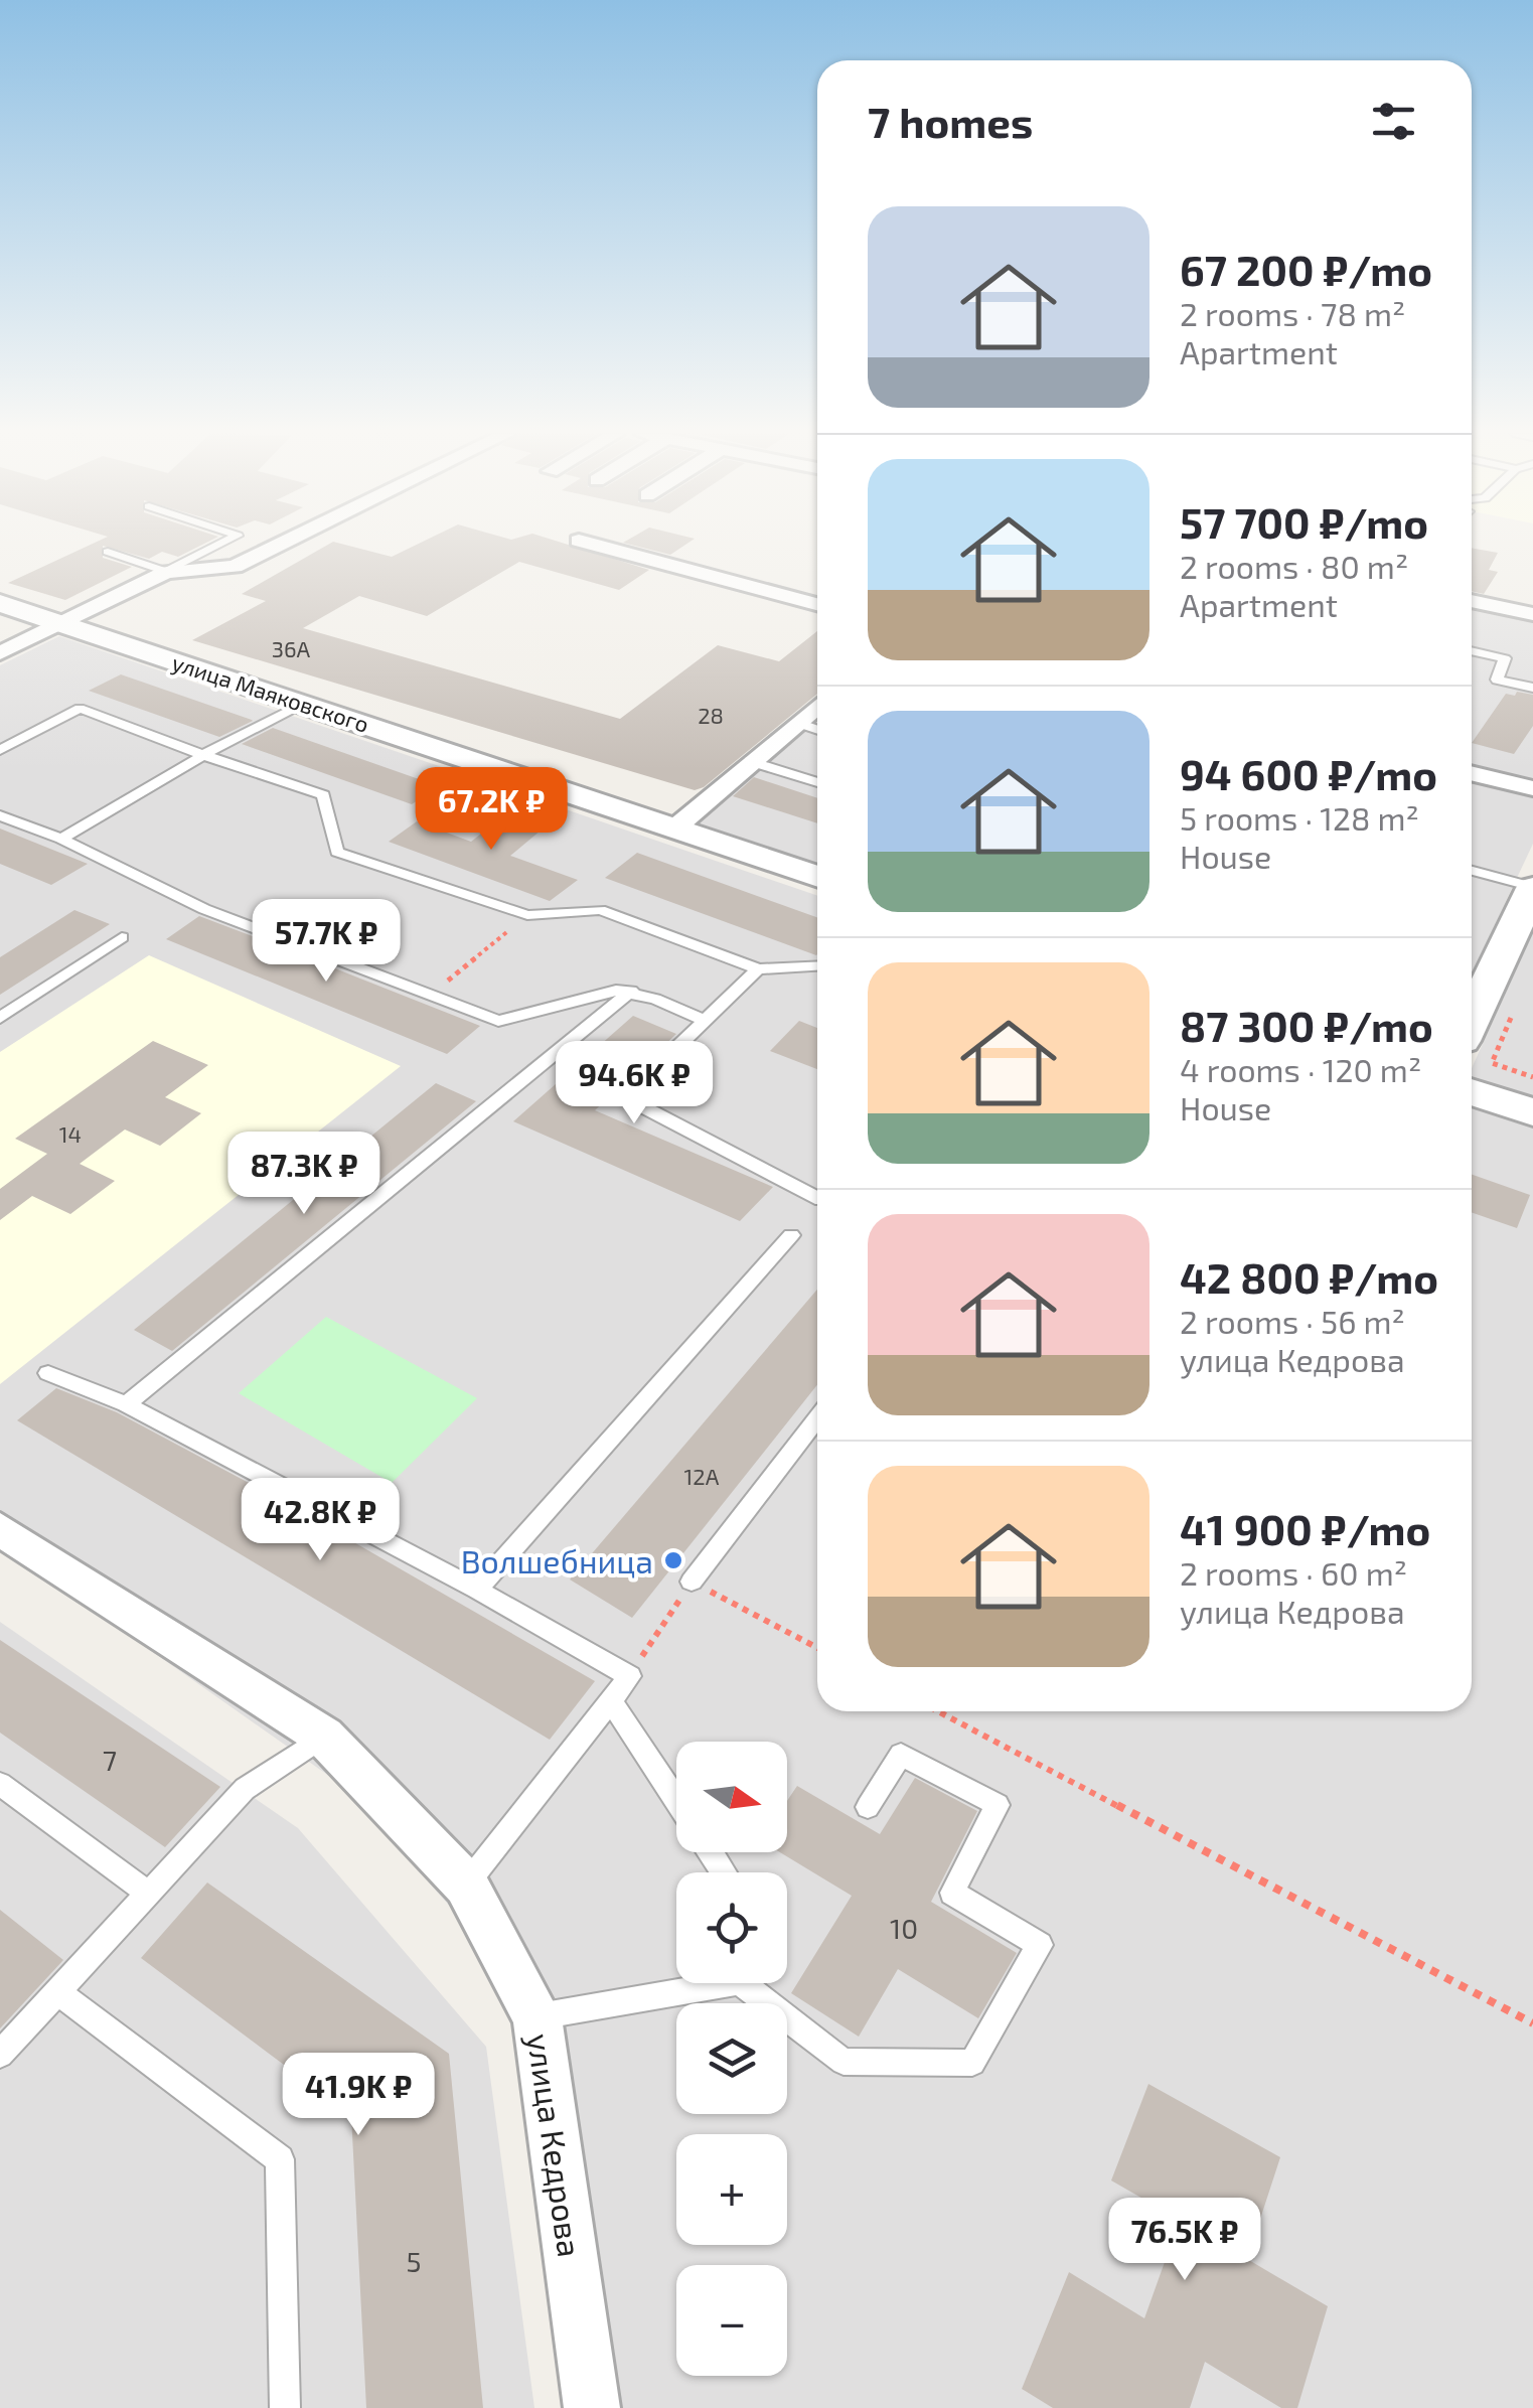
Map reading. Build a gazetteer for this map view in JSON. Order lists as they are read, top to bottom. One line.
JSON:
{"streets":{"street":["улица Маяковского","улица Кедрова"]},"places":["Волшебница"],"house_numbers":["36А","28","14","12А","7","10","5"],"north":"right","page":{"heading":"7 homes","list":[{"name":"67 200 ₽/mo","note":"2 rooms · 78 m² · Apartment"},{"name":"57 700 ₽/mo","note":"2 rooms · 80 m² · Apartment"},{"name":"94 600 ₽/mo","note":"5 rooms · 128 m² · House"},{"name":"87 300 ₽/mo","note":"4 rooms · 120 m² · House"},{"name":"42 800 ₽/mo","note":"2 rooms · 56 m² · улица Кедрова"},{"name":"41 900 ₽/mo","note":"2 rooms · 60 m² · улица Кедрова"}],"price":["67.2K ₽","57.7K ₽","94.6K ₽","87.3K ₽","42.8K ₽","41.9K ₽","76.5K ₽"],"map_buttons":["+","−"]}}
